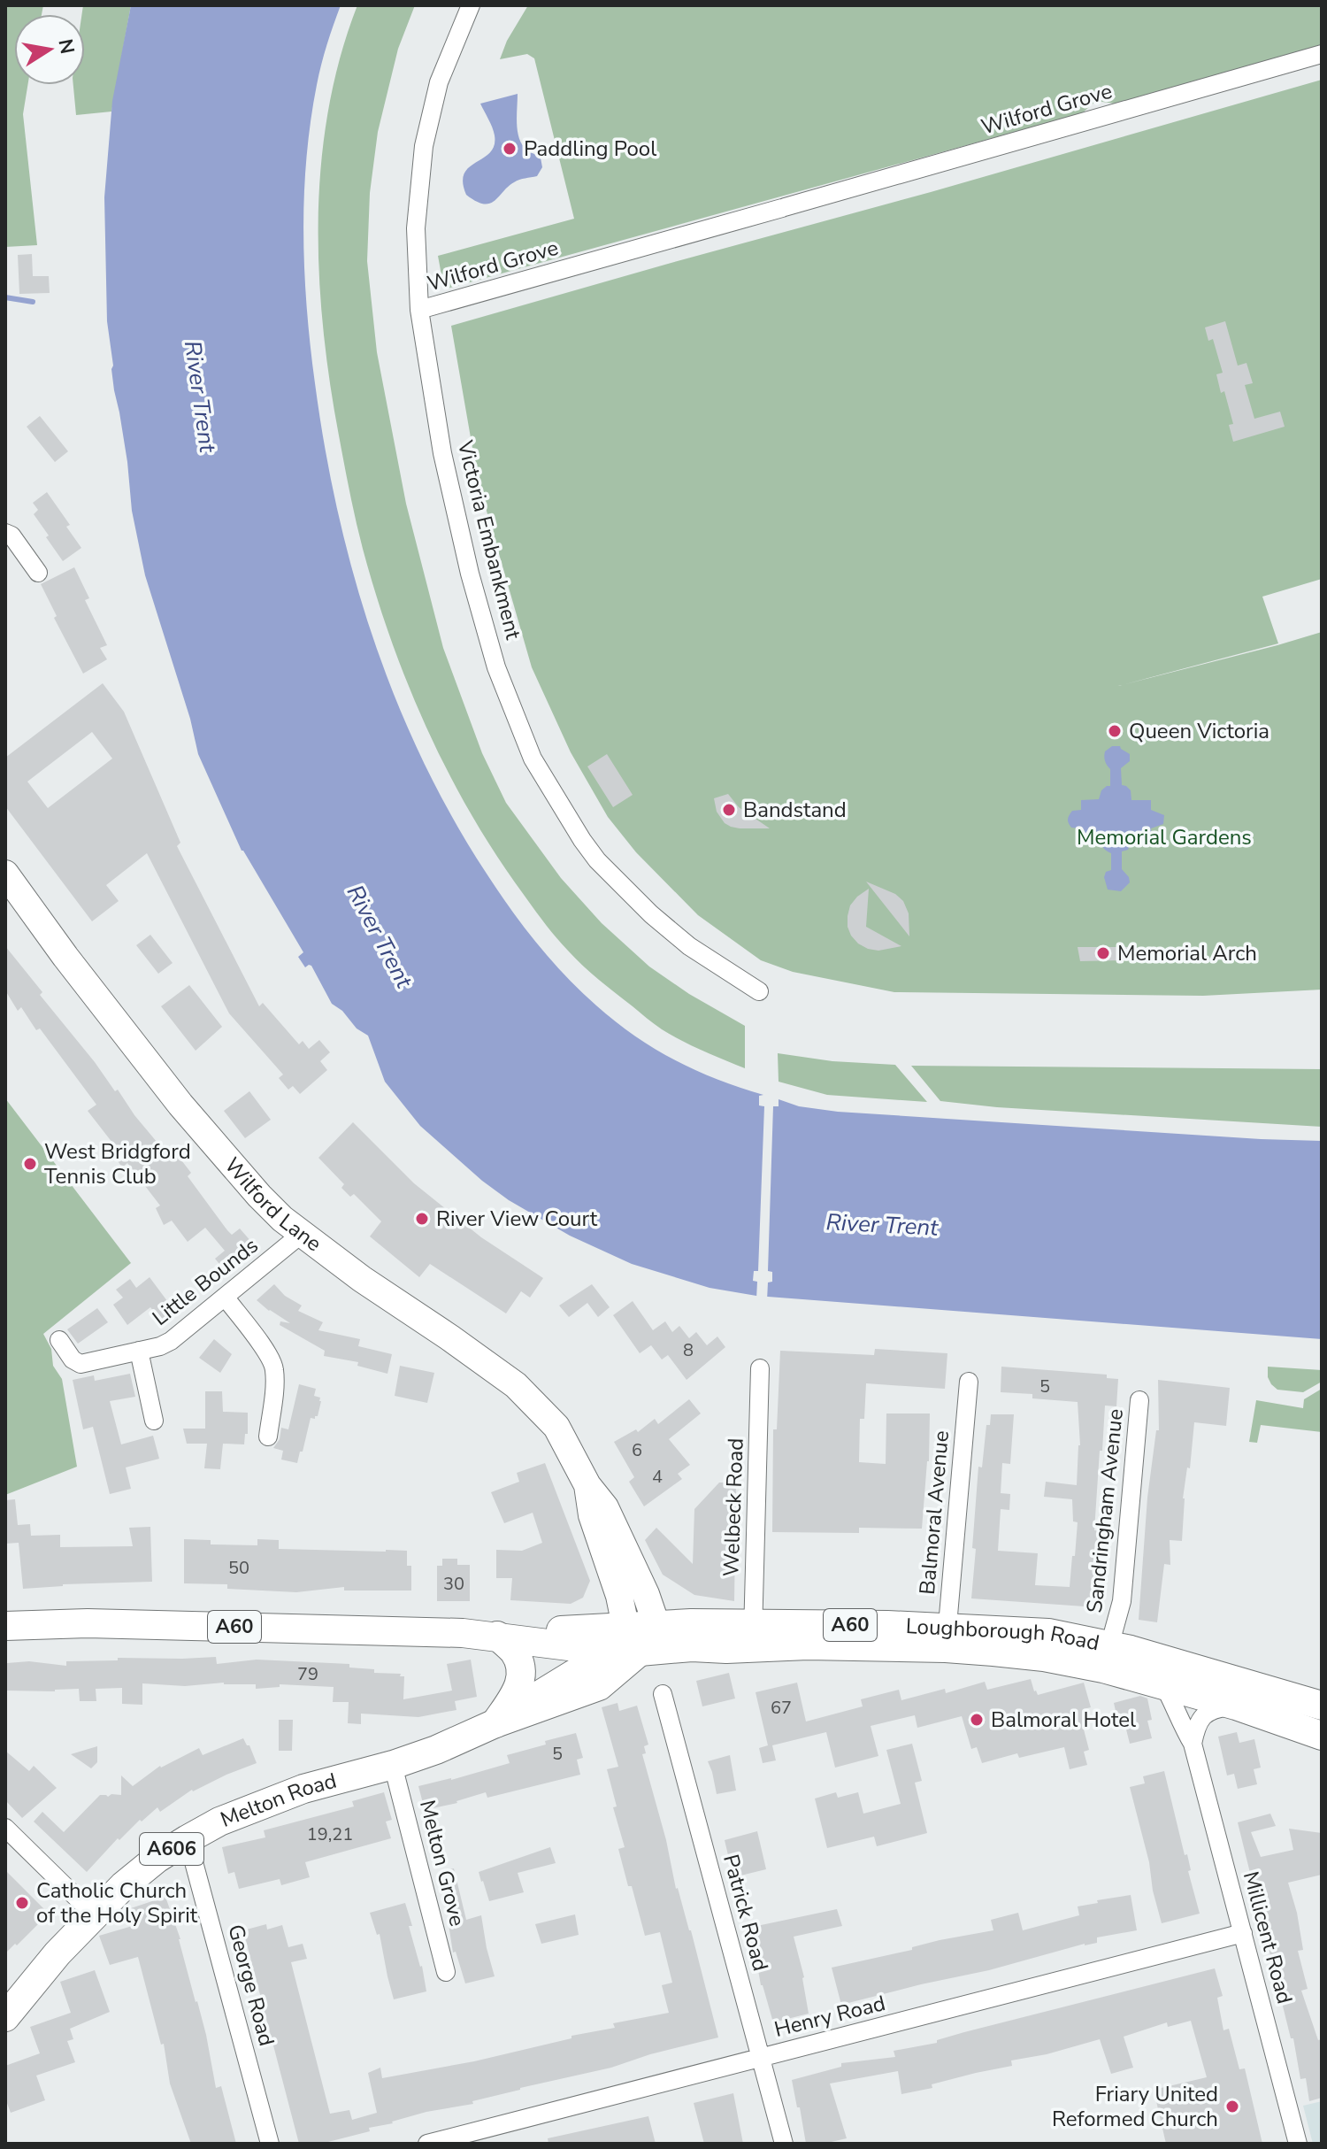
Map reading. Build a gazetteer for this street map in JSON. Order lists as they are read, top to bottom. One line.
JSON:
{"streets":{"main road":["Wilford Lane","A60","Loughborough Road","Melton Road","A606"],"street":["Wilford Grove","Victoria Embankment","Little Bounds","Welbeck Road","Sandringham Avenue","Balmoral Avenue","Melton Grove","Patrick Road","Millicent Road","George Road","Henry Road"]},"crossings":[["Wilford Grove","Victoria Embankment"],["Wilford Lane","Little Bounds"],["Wilford Lane","Loughborough Road"],["Wilford Lane","Melton Road"],["Welbeck Road","Loughborough Road"],["Sandringham Avenue","Loughborough Road"],["Balmoral Avenue","Loughborough Road"],["Loughborough Road","Melton Road"],["Loughborough Road","Millicent Road"],["Melton Road","Melton Grove"],["Melton Road","George Road"],["Patrick Road","Henry Road"],["Millicent Road","Henry Road"]],"water":["River Trent"],"parks":["Memorial Gardens"],"places":["Paddling Pool","Queen Victoria","Bandstand","Memorial Arch","West Bridgford Tennis Club","River View Court","Balmoral Hotel","Catholic Church of the Holy Spirit","Friary United Reformed Church"],"house_numbers":["8","5","6","4","50","30","79","67","5","19,21"],"north":"right"}
